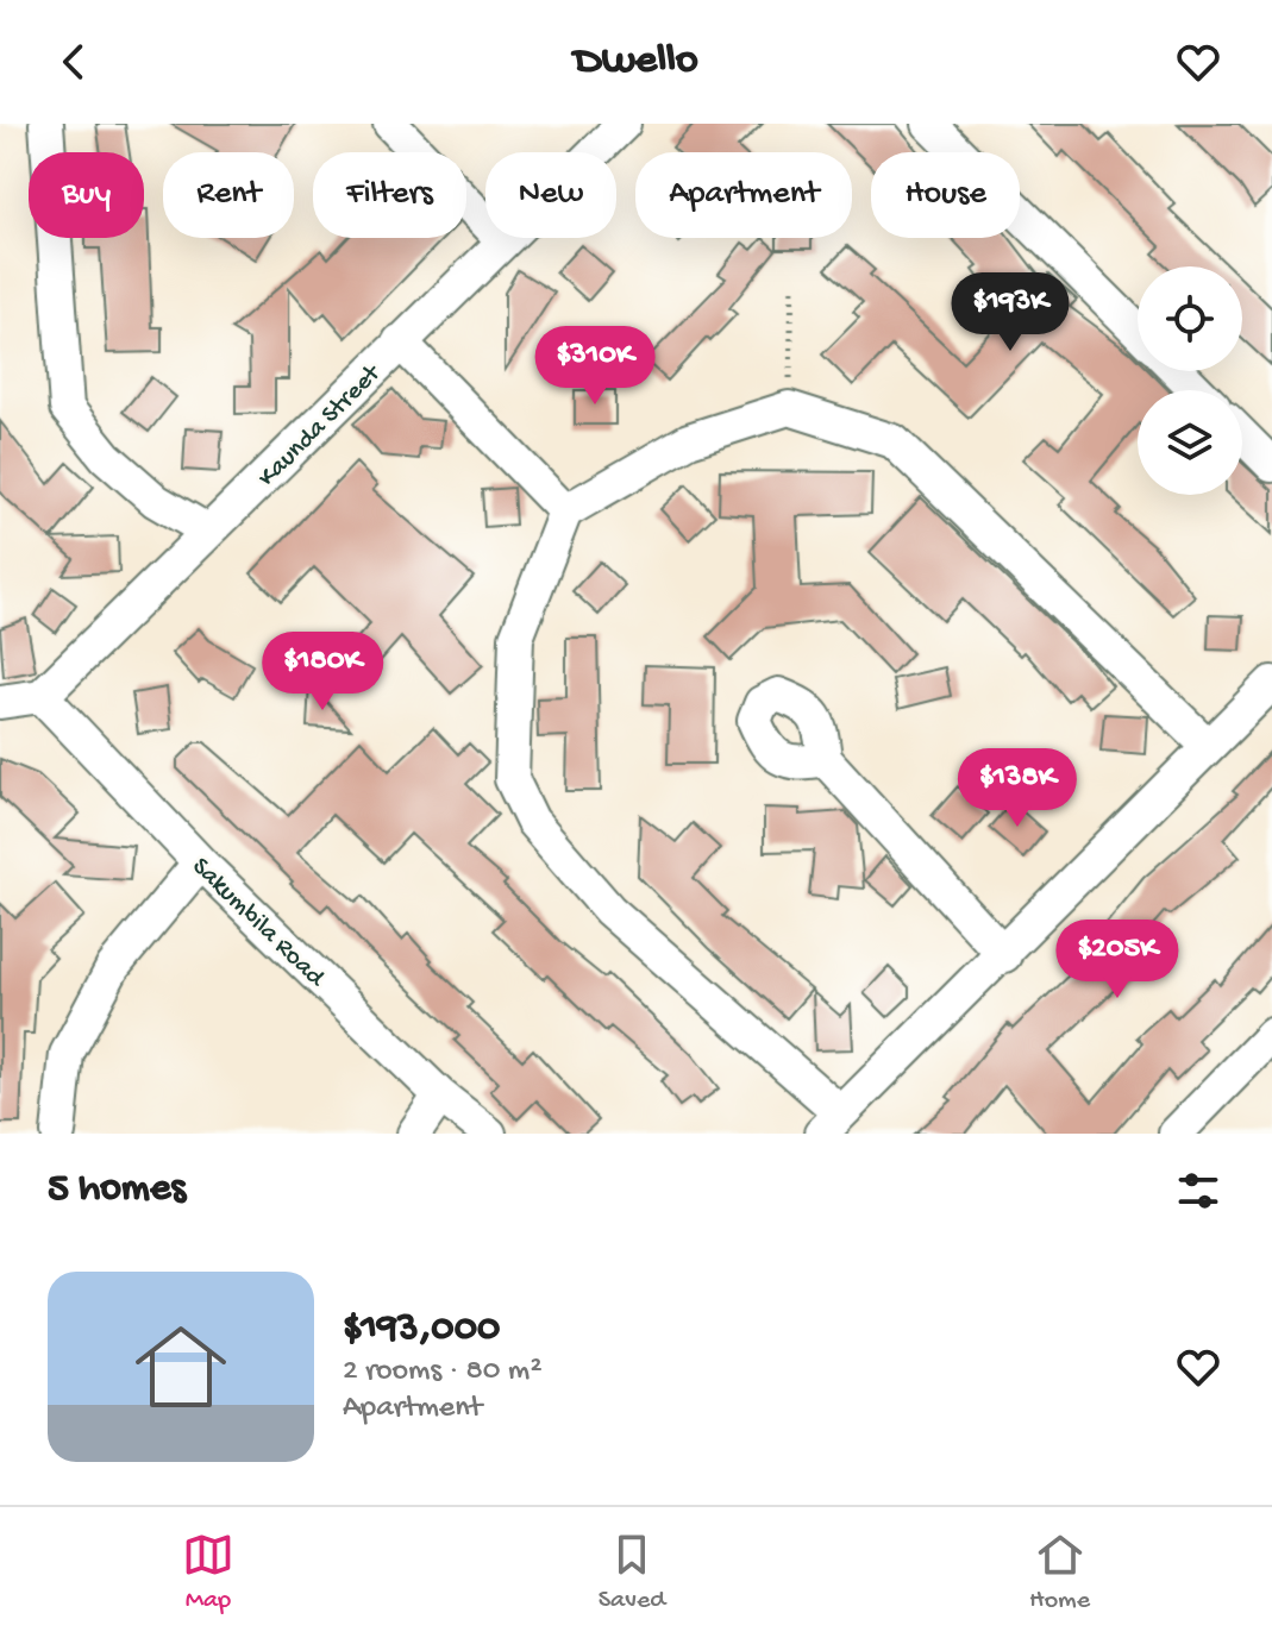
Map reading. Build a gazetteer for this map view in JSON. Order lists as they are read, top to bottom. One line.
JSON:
{"streets":{"street":["Kaunda Street","Sakumbila Road"]},"crossings":[["Kaunda Street","Sakumbila Road"]],"page":{"header":"Dwello","chip":["Buy","Rent","Filters","New","Apartment","House"],"price":["$193K","$310K","$180K","$138K","$205K"],"heading":"5 homes","list":[{"name":"$193,000","note":"2 rooms · 80 m² · Apartment"}],"tabs":["Map","Saved","Home"]}}
